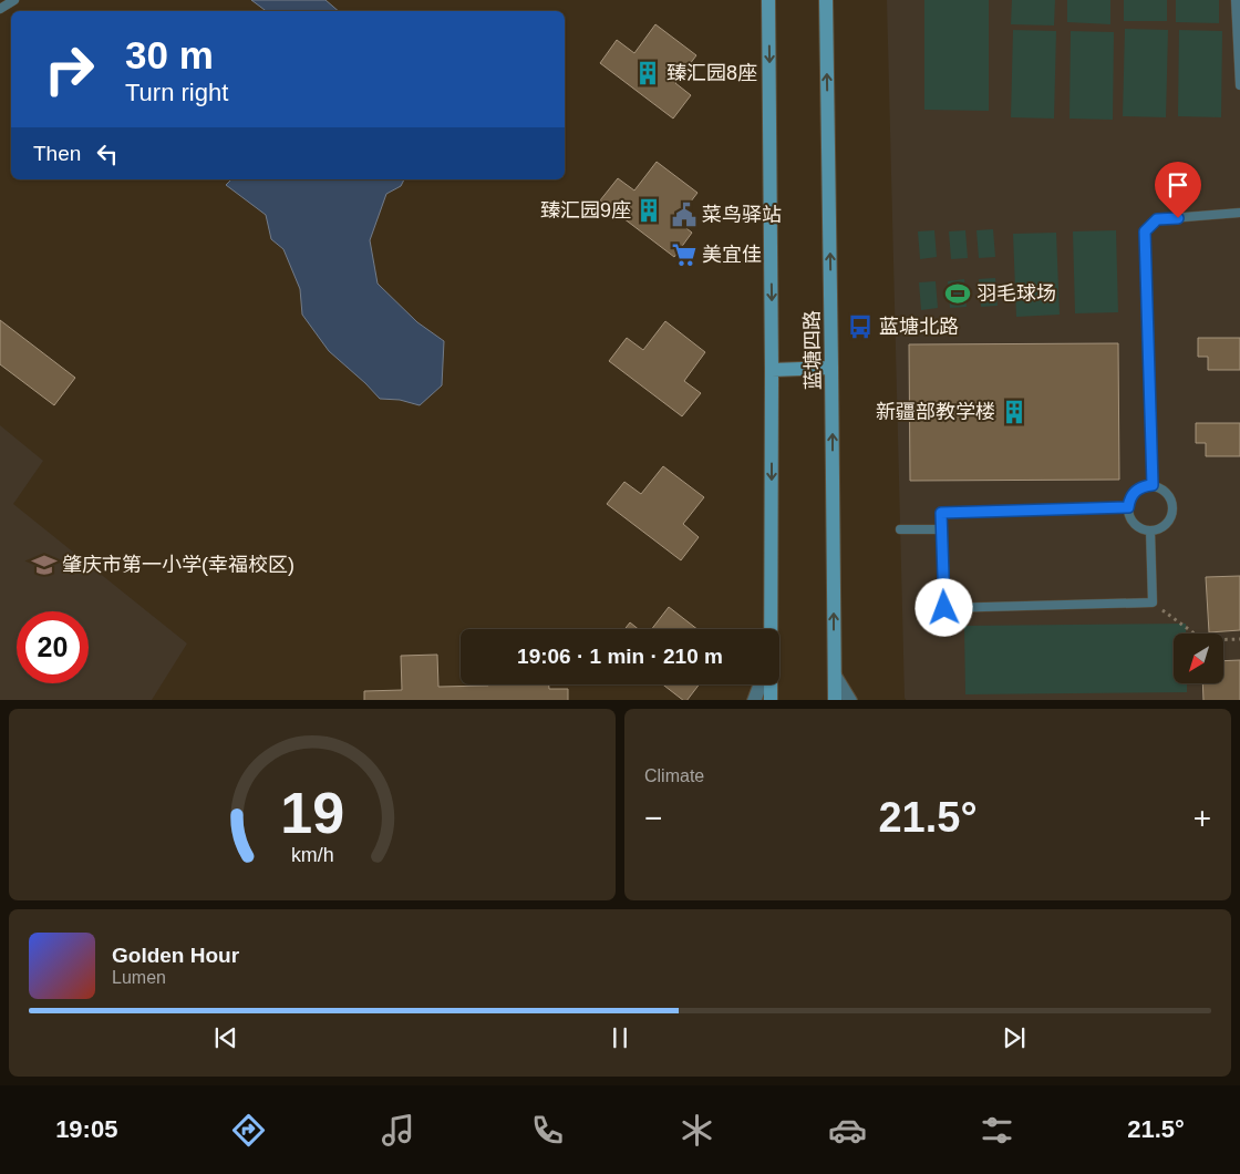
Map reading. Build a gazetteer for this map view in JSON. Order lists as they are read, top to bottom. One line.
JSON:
{"streets":{"main road":["蓝塘四路"]},"places":{"building":["臻汇园8座","臻汇园9座","新疆部教学楼"],"public building":["菜鸟驿站"],"supermarket":["美宜佳"],"sports":["羽毛球场"],"bus stop":["蓝塘北路"],"school or university":["肇庆市第一小学(幸福校区)"]},"north":"bottom left","page":{"turn":["30 m","Turn right"],"then":"Then","limit":"20","trip":"19:06 · 1 min · 210 m","tile":"Climate","heat":["−","21.5°","+"],"song":["Golden Hour","Lumen"],"tabs":["19:05","21.5°"],"gauge":["19","km/h"]}}
